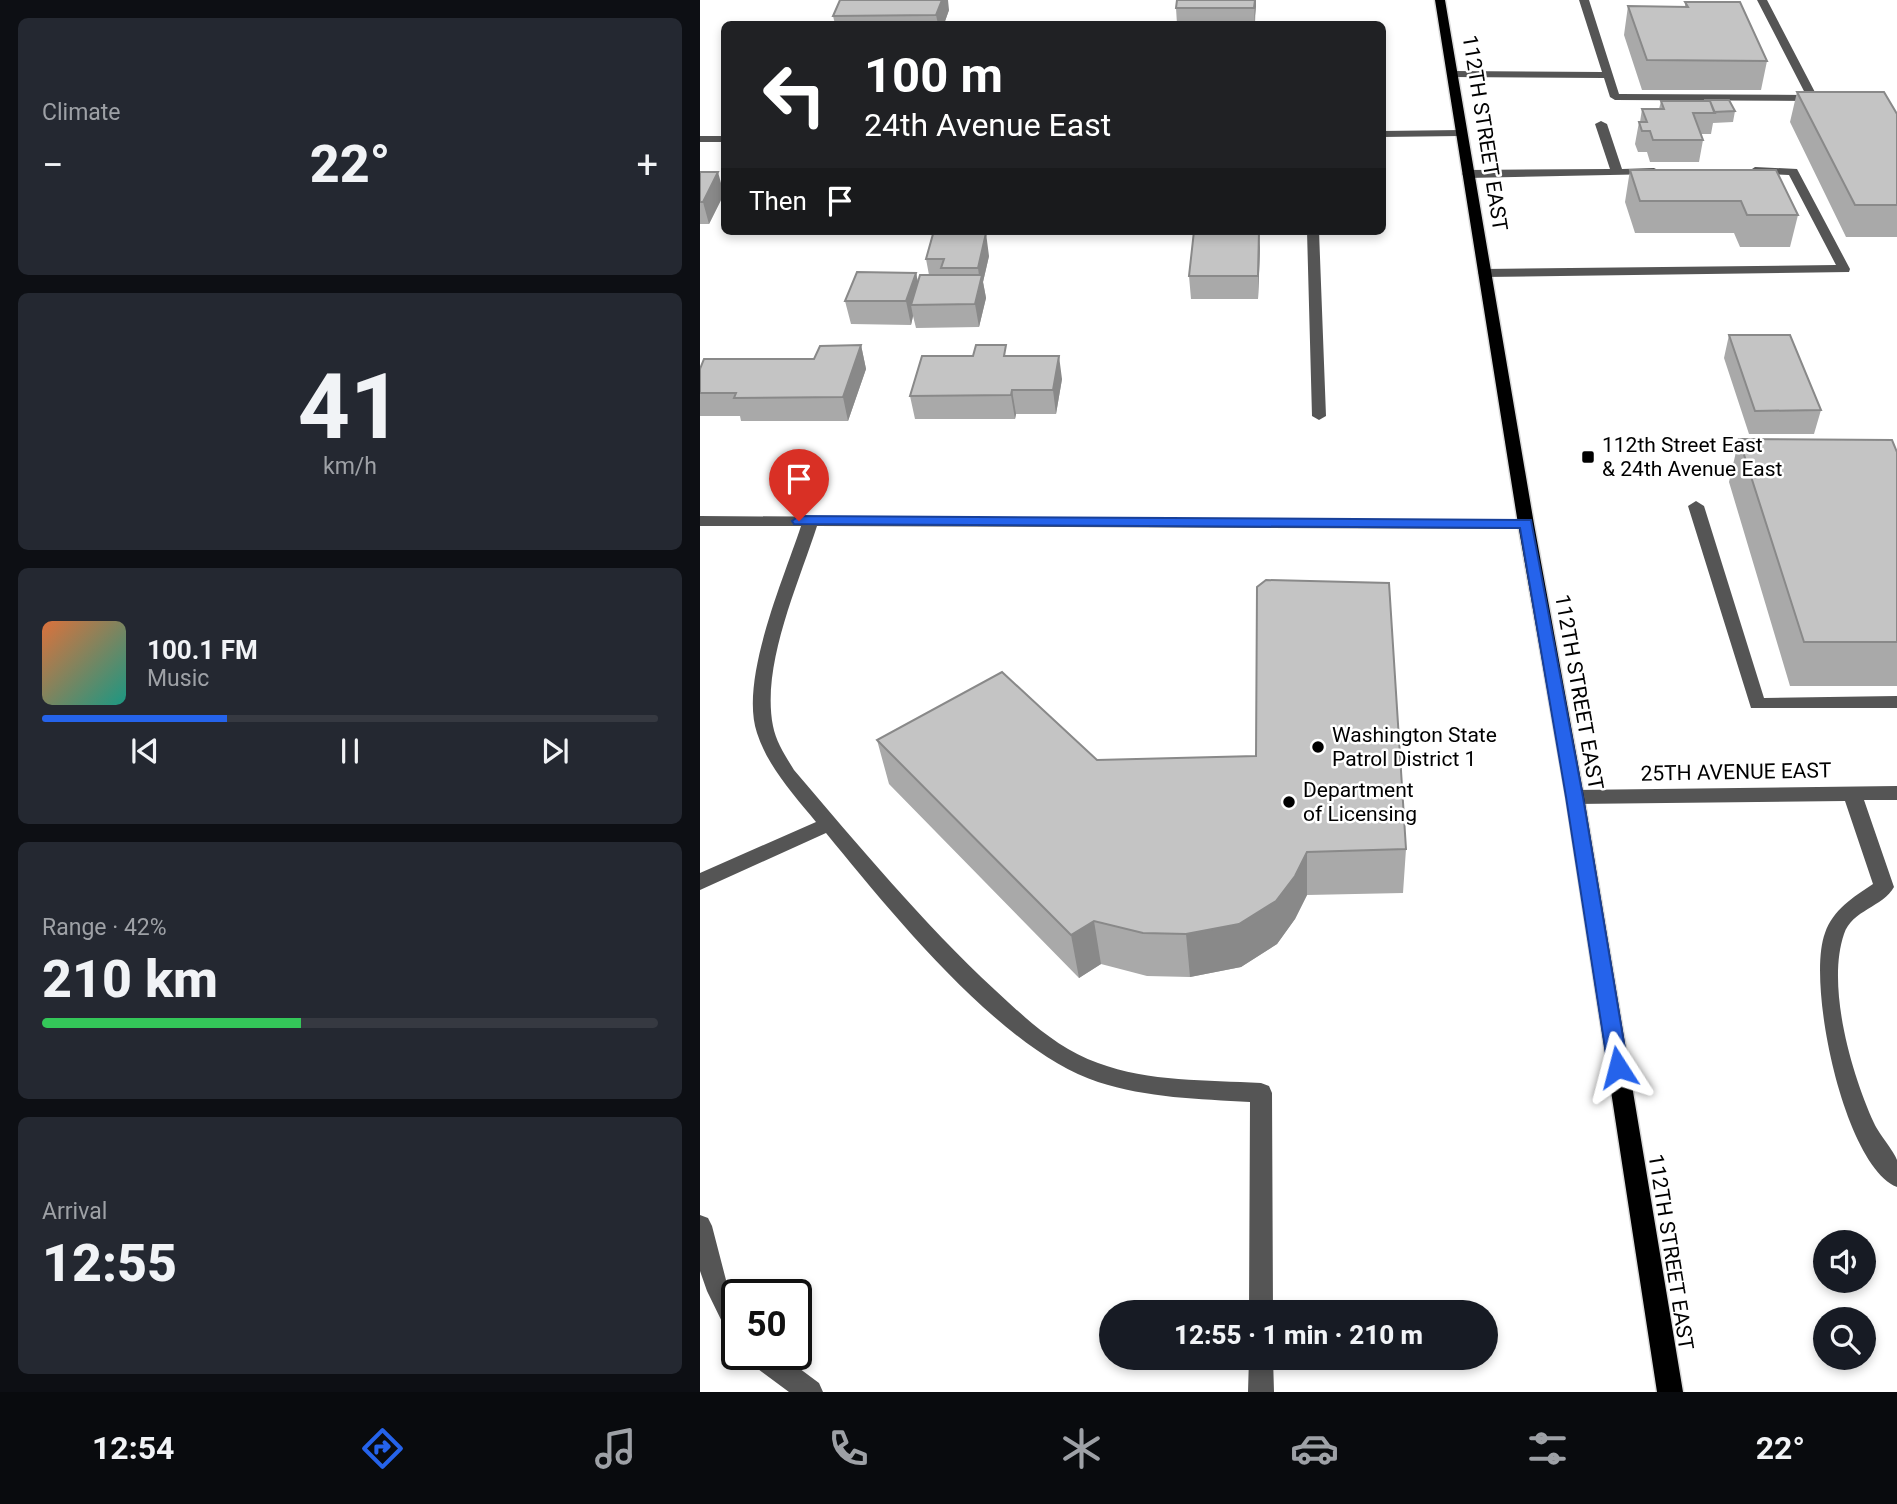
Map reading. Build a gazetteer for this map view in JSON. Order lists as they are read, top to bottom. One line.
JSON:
{"streets":{"main road":["112TH STREET EAST"],"street":["25TH AVENUE EAST"]},"crossings":[["112TH STREET EAST","25TH AVENUE EAST"]],"places":{"transit":["112th Street East & 24th Avenue East"],"other":["Washington State Patrol District 1","Department of Licensing"]},"page":{"tile":["Climate",["41","km/h"],["Range · 42%","210 km"],["Arrival","12:55"]],"turn":["100 m","24th Avenue East"],"heat":["−","22°","+"],"then":"Then","song":["100.1 FM","Music"],"limit":"50","trip":"12:55 · 1 min · 210 m","tabs":["12:54","22°"]}}
